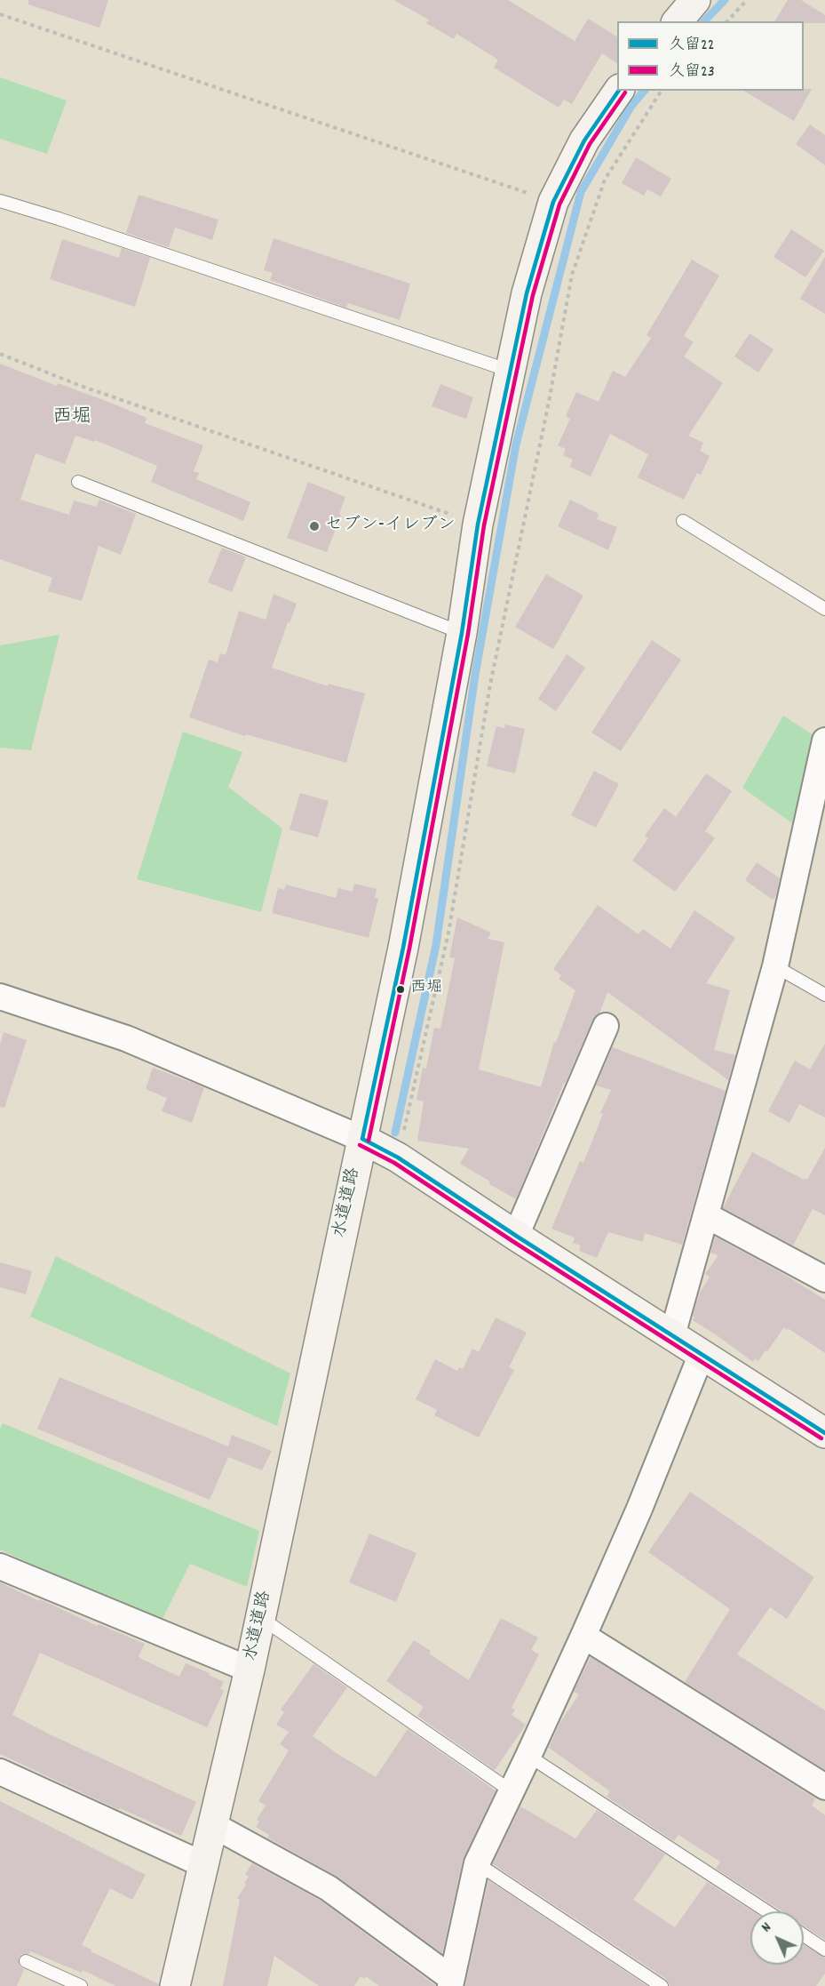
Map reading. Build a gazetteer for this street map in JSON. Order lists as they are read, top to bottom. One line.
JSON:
{"streets":{"street":["水道道路"]},"districts":["西堀"],"places":["セブン-イレブン","西堀"],"lines":["transit line 久留22","transit line 久留23"],"legend":["久留22","久留23"],"north":"top left"}
